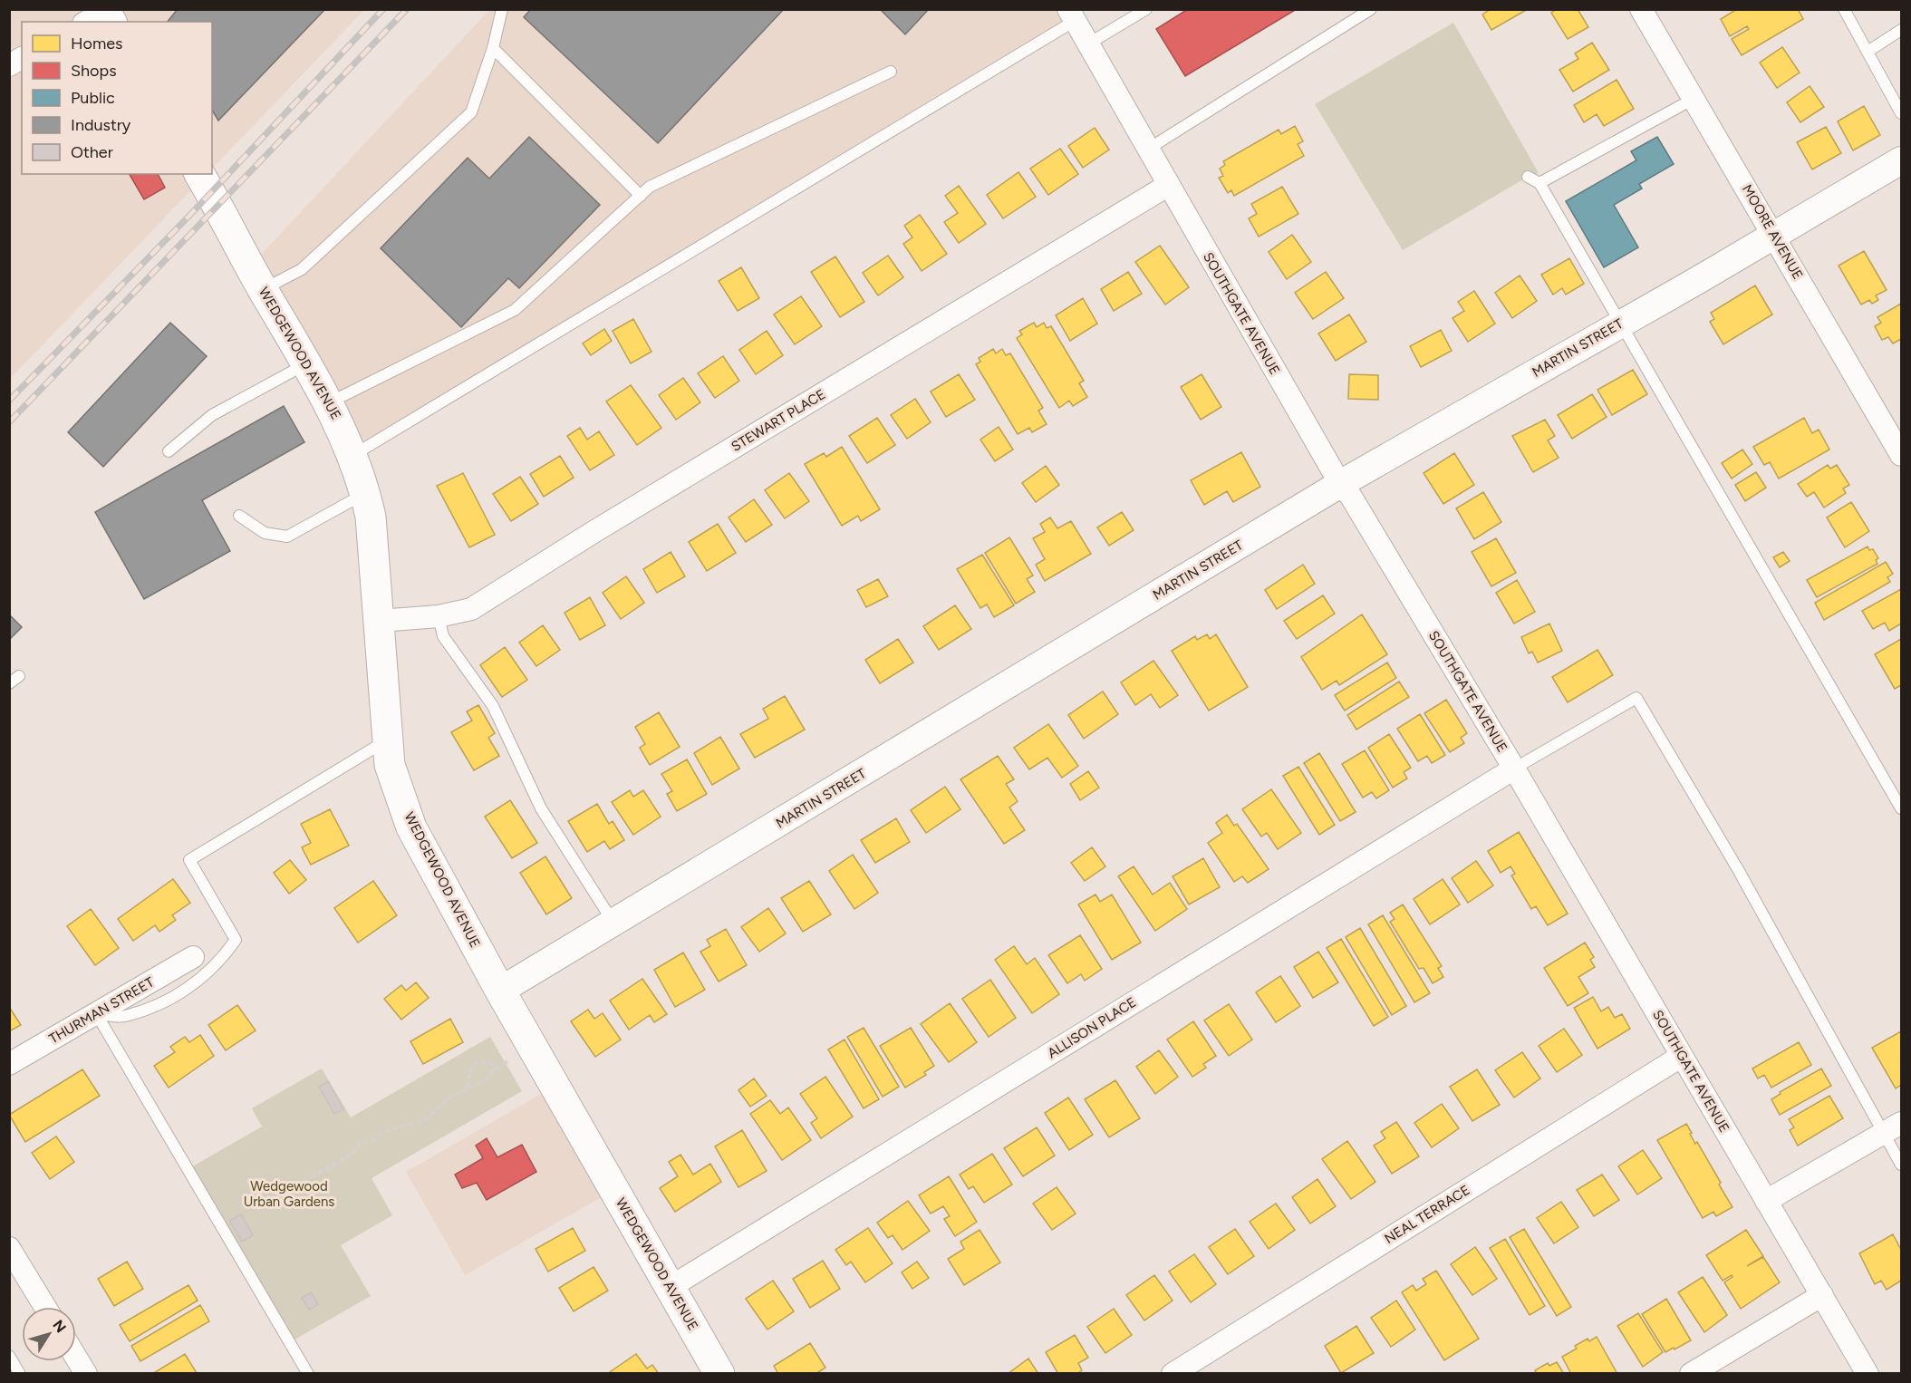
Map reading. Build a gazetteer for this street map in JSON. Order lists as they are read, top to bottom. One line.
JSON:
{"streets":{"main road":["WEDGEWOOD AVENUE"],"street":["MOORE AVENUE","SOUTHGATE AVENUE","MARTIN STREET","STEWART PLACE","THURMAN STREET","ALLISON PLACE","NEAL TERRACE"]},"crossings":[["MOORE AVENUE","MARTIN STREET"],["SOUTHGATE AVENUE","MARTIN STREET"],["SOUTHGATE AVENUE","STEWART PLACE"],["SOUTHGATE AVENUE","ALLISON PLACE"],["SOUTHGATE AVENUE","NEAL TERRACE"],["MARTIN STREET","WEDGEWOOD AVENUE"],["WEDGEWOOD AVENUE","STEWART PLACE"],["WEDGEWOOD AVENUE","ALLISON PLACE"]],"parks":["Wedgewood Urban Gardens"],"legend":["Homes","Shops","Public","Industry","Other"],"north":"top right"}
